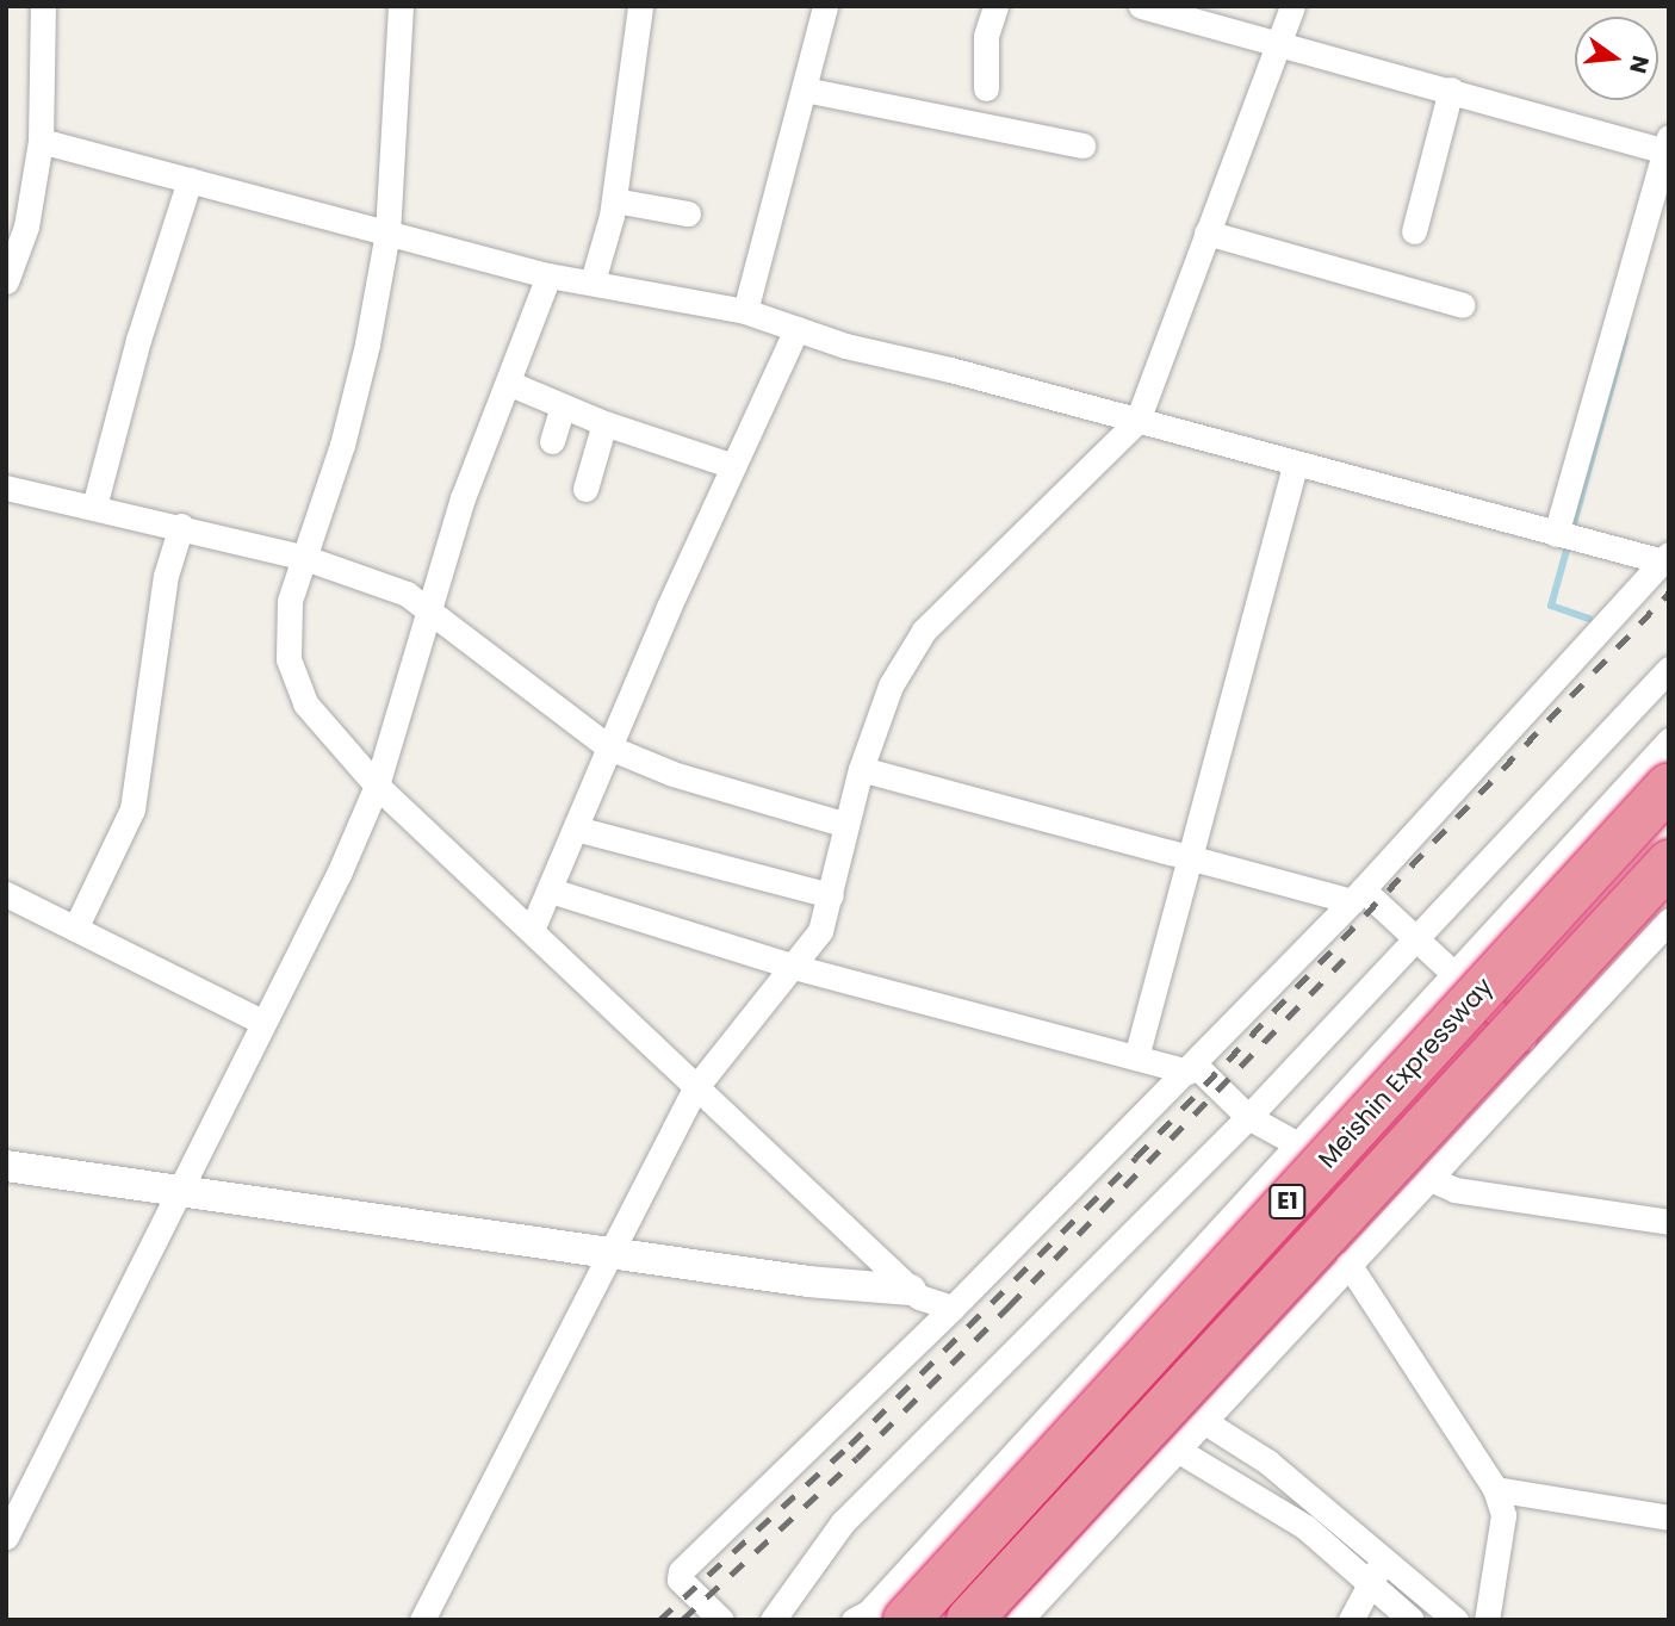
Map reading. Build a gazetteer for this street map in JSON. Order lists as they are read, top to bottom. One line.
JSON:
{"streets":{"highway":["Meishin Expressway","E1"]},"north":"right"}
